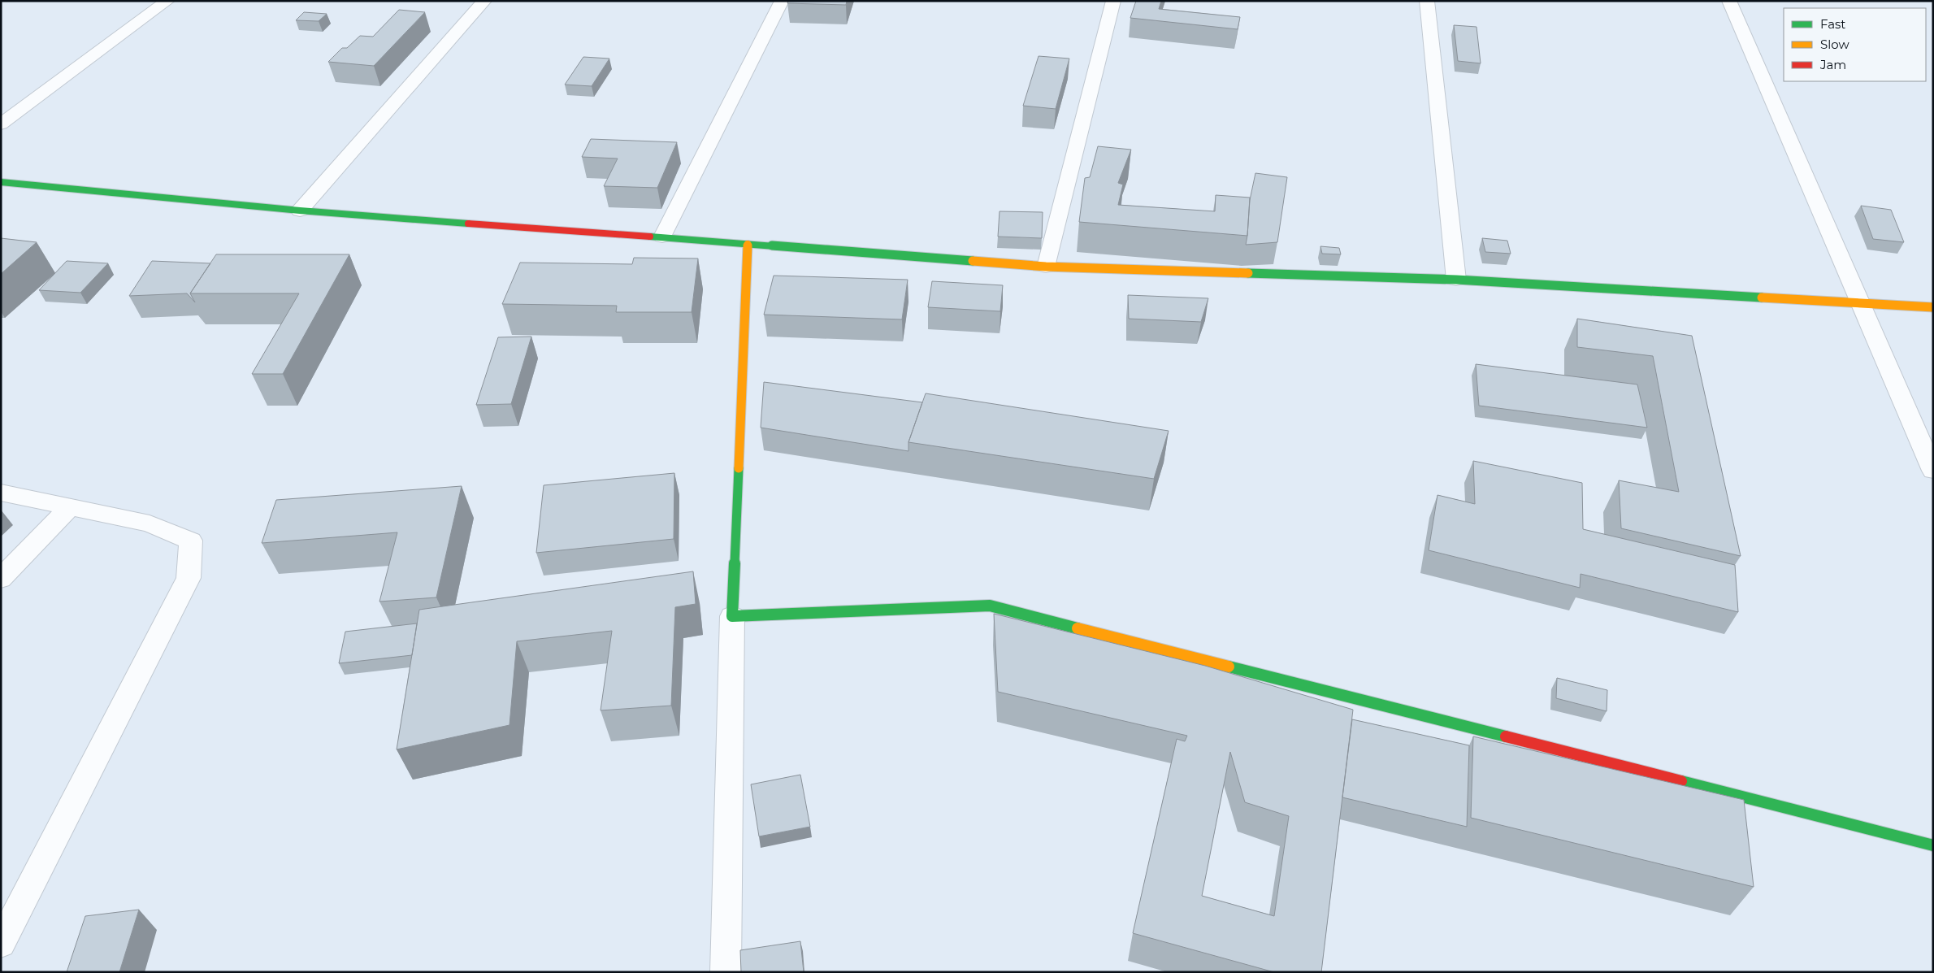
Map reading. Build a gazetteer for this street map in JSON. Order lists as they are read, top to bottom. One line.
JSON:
{"legend":["Fast","Slow","Jam"]}
